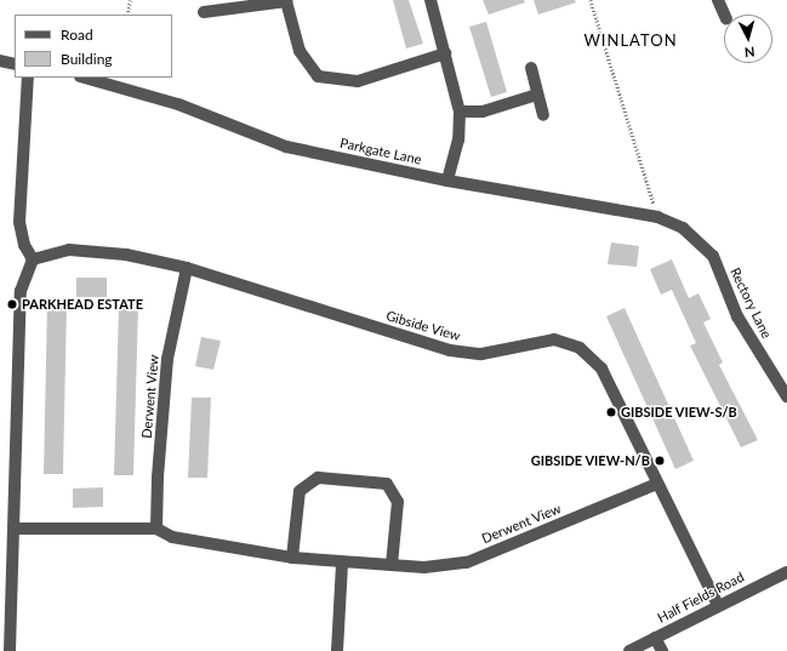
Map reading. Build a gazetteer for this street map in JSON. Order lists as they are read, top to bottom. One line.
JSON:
{"streets":{"street":["Parkgate Lane","Rectory Lane","Gibside View","Derwent View","Half Fields Road"]},"crossings":[["Parkgate Lane","Rectory Lane"],["Gibside View","Derwent View"],["Gibside View","Half Fields Road"]],"districts":["WINLATON"],"places":["PARKHEAD ESTATE","GIBSIDE VIEW-S/B","GIBSIDE VIEW-N/B"],"legend":["Road","Building"],"north":"bottom"}
